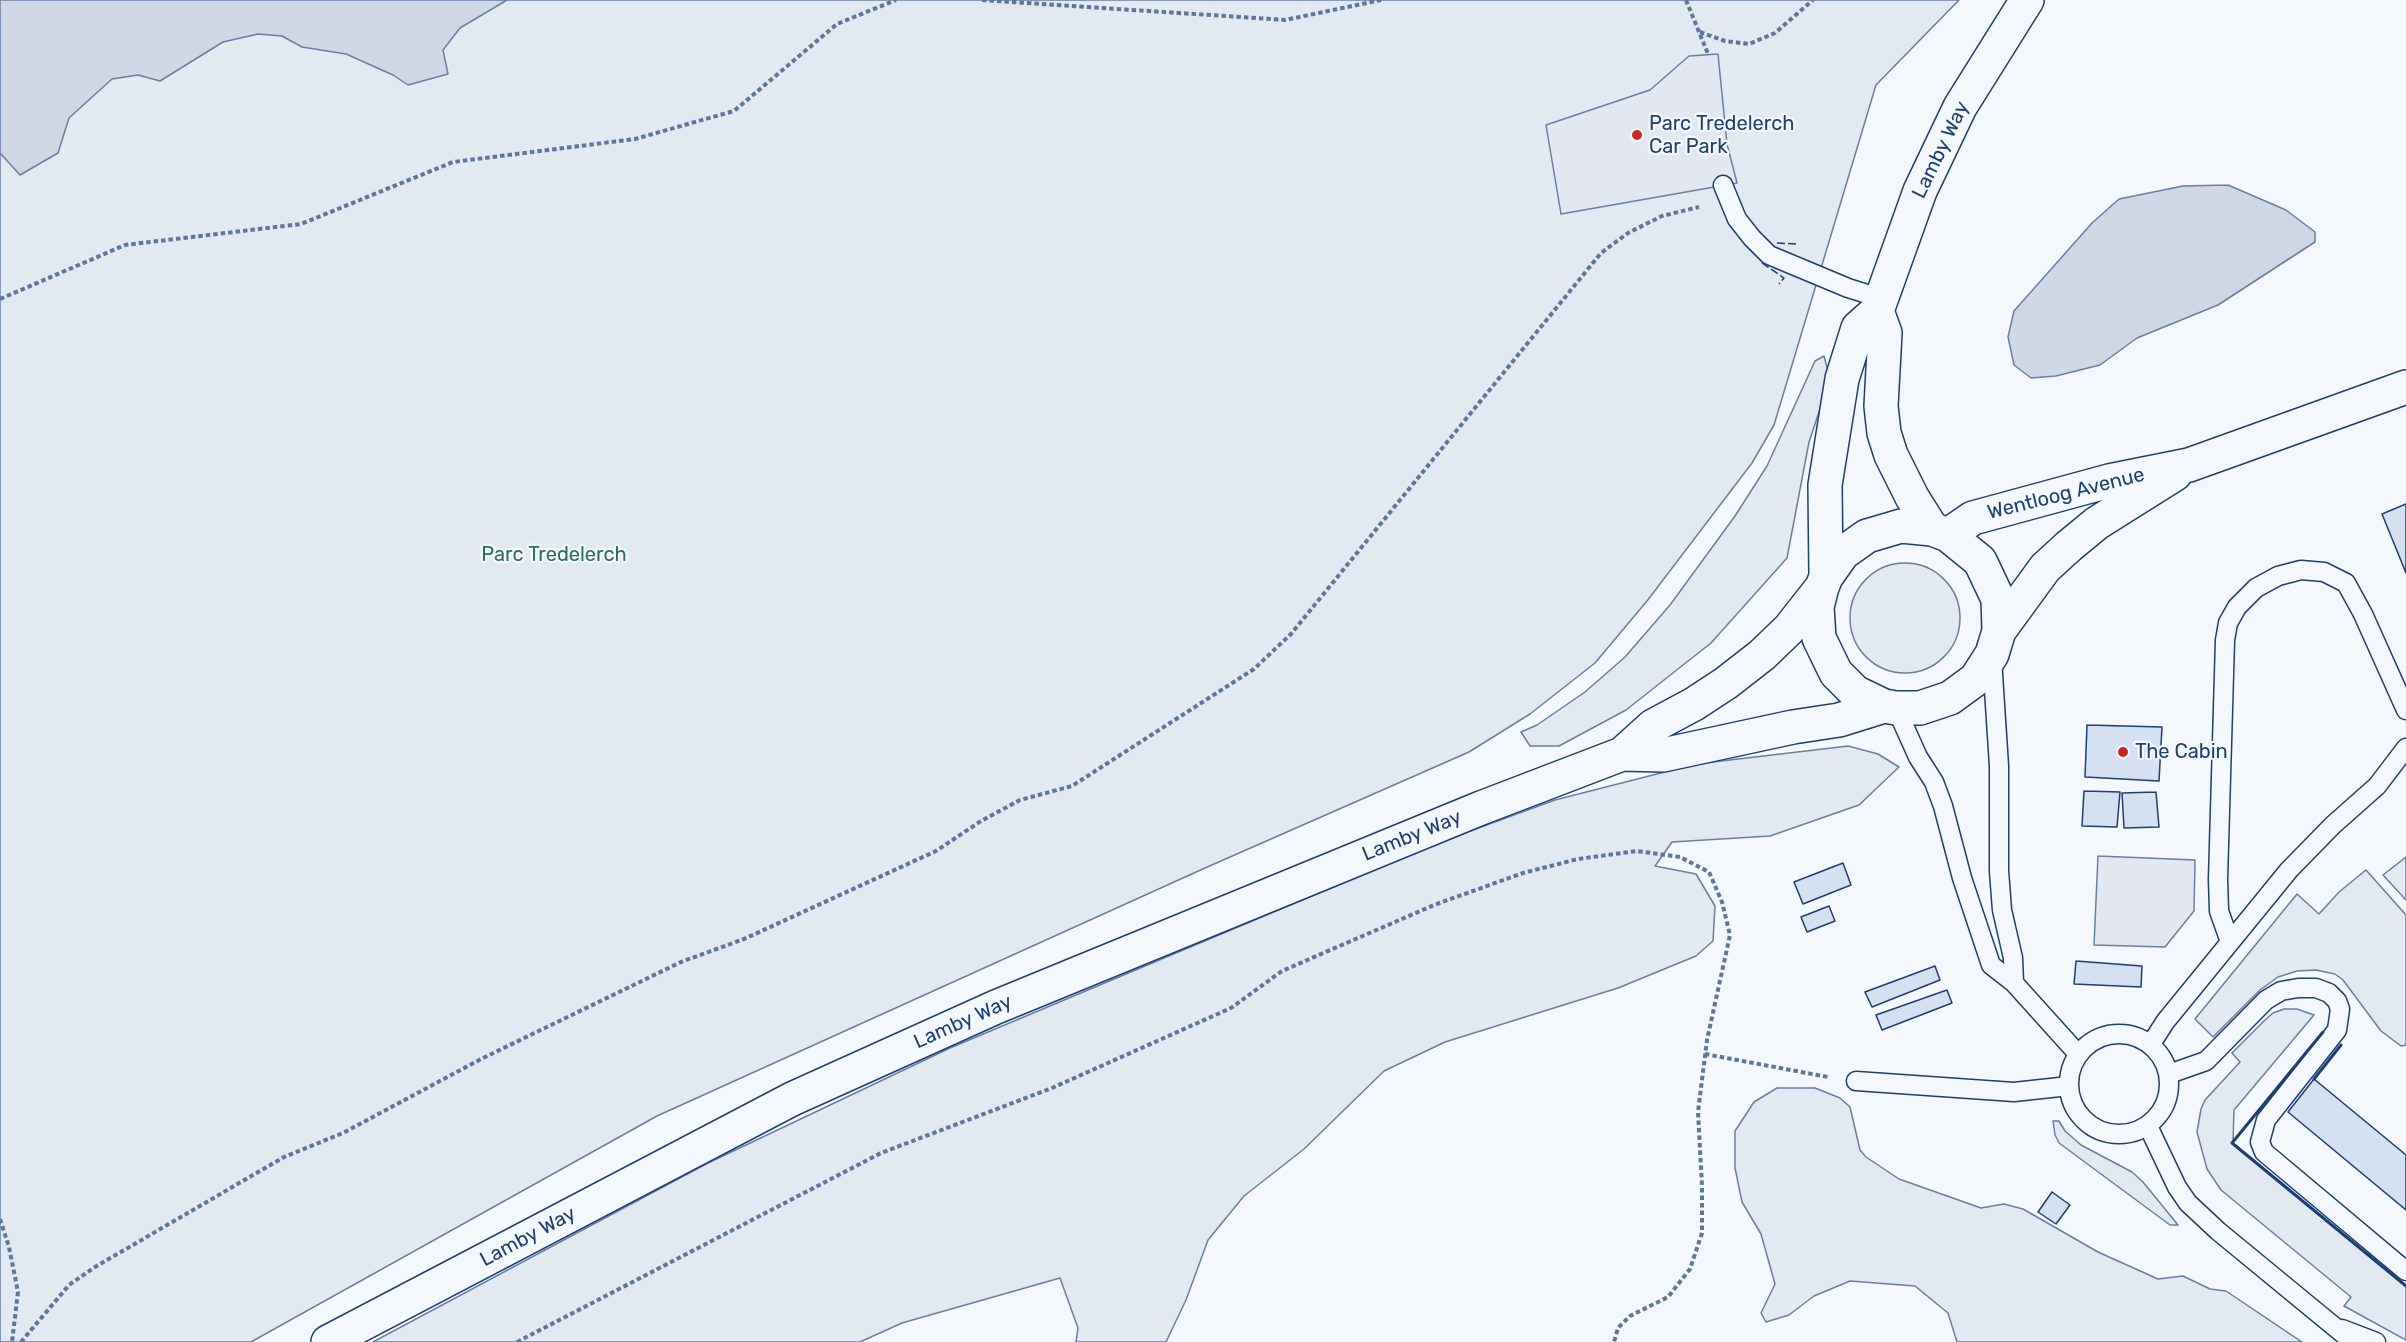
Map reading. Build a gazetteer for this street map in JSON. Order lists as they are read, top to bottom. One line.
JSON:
{"streets":{"street":["Lamby Way","Wentloog Avenue"]},"crossings":[["Lamby Way","Wentloog Avenue"]],"parks":["Parc Tredelerch"],"places":["Parc Tredelerch Car Park","The Cabin"]}
